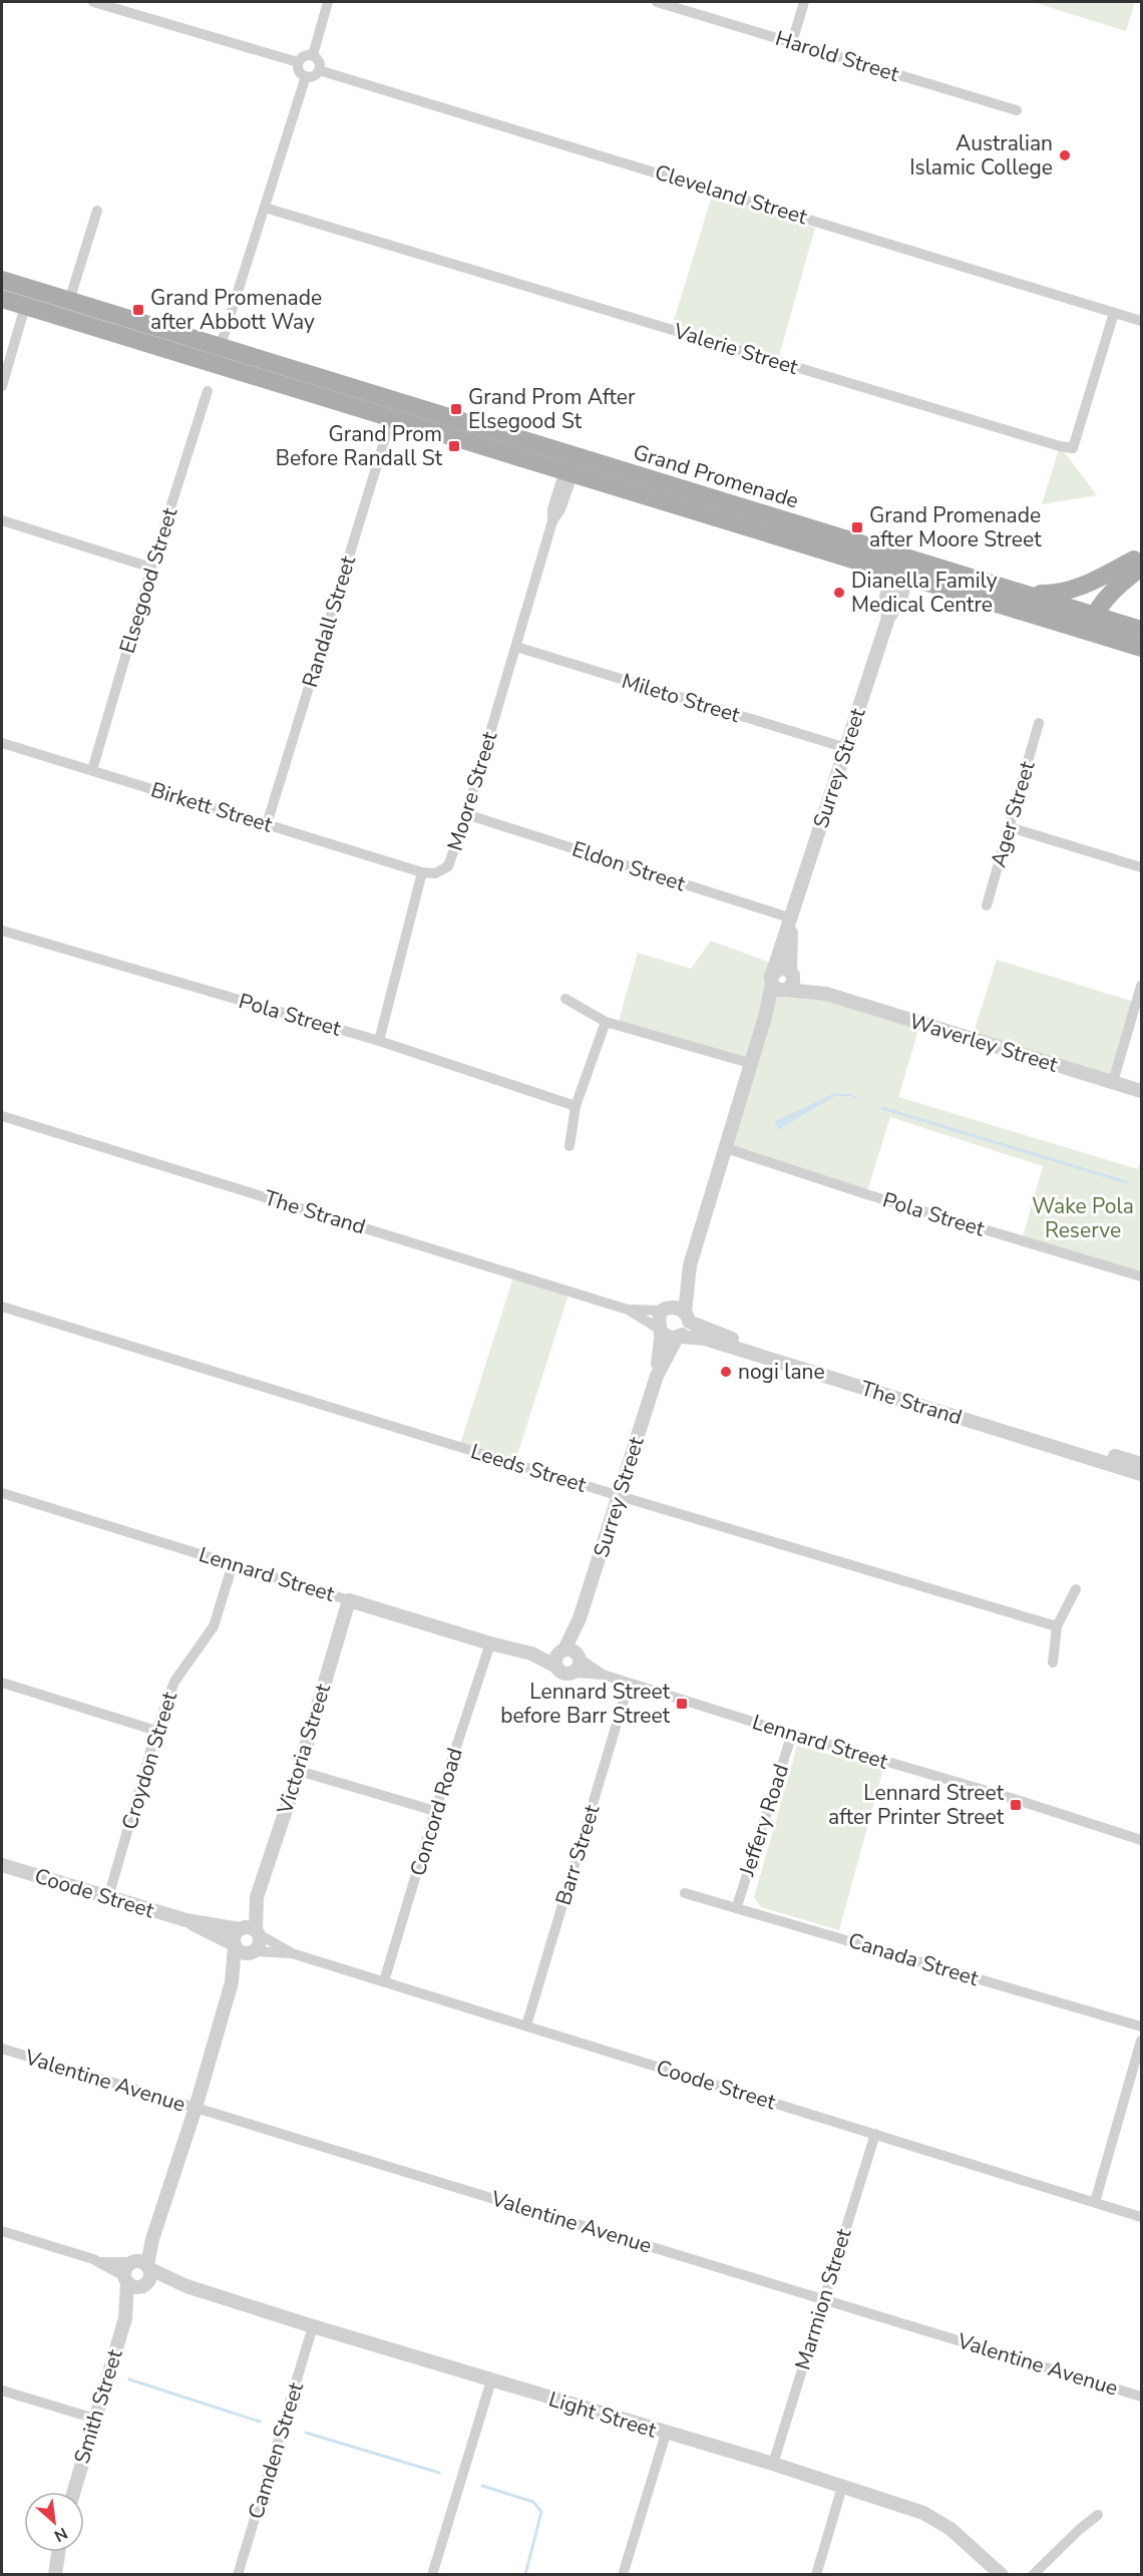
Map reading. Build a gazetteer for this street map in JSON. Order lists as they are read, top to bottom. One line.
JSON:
{"streets":{"main road":["Grand Promenade"],"street":["Harold Street","Cleveland Street","Valerie Street","Elsegood Street","Randall Street","Mileto Street","Surrey Street","Moore Street","Birkett Street","Ager Street","Eldon Street","Pola Street","Waverley Street","The Strand","Leeds Street","Lennard Street","Victoria Street","Croydon Street","Concord Road","Jeffery Road","Barr Street","Coode Street","Canada Street","Valentine Avenue","Marmion Street","Smith Street","Light Street","Camden Street"]},"crossings":[["Cleveland Street","Valerie Street"],["Grand Promenade","Randall Street"],["Grand Promenade","Surrey Street"],["Grand Promenade","Moore Street"],["Elsegood Street","Birkett Street"],["Randall Street","Birkett Street"],["Mileto Street","Surrey Street"],["Mileto Street","Moore Street"],["Surrey Street","Eldon Street"],["Surrey Street","Pola Street"],["Surrey Street","Waverley Street"],["Surrey Street","The Strand"],["Surrey Street","Leeds Street"],["Surrey Street","Lennard Street"],["Moore Street","Birkett Street"],["Moore Street","Eldon Street"],["Lennard Street","Victoria Street"],["Lennard Street","Croydon Street"],["Lennard Street","Concord Road"],["Lennard Street","Jeffery Road"],["Lennard Street","Barr Street"],["Victoria Street","Coode Street"],["Croydon Street","Coode Street"],["Concord Road","Coode Street"],["Jeffery Road","Canada Street"],["Barr Street","Coode Street"],["Coode Street","Marmion Street"],["Valentine Avenue","Marmion Street"],["Marmion Street","Light Street"],["Smith Street","Light Street"],["Light Street","Camden Street"]],"parks":["Wake Pola Reserve"],"places":{"other":["Australian Islamic College","Dianella Family Medical Centre","nogi lane"],"transit":["Grand Promenade after Abbott Way","Grand Prom After Elsegood St","Grand Prom Before Randall St","Grand Promenade after Moore Street","Lennard Street before Barr Street","Lennard Street after Printer Street"]},"north":"bottom right"}
